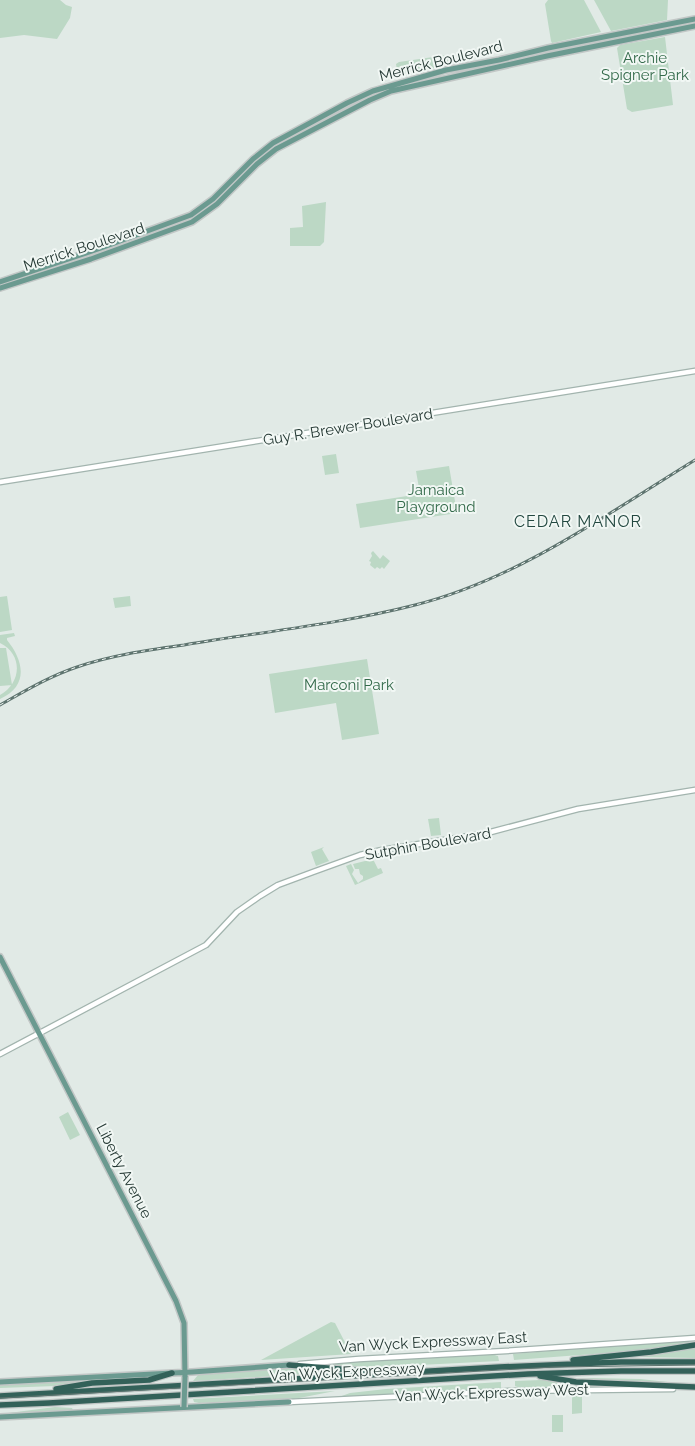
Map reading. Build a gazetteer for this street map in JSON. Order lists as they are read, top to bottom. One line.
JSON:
{"streets":{"highway":["Van Wyck Expressway"],"main road":["Merrick Boulevard","Guy R. Brewer Boulevard","Sutphin Boulevard","Liberty Avenue","Van Wyck Expressway East","Van Wyck Expressway West"]},"crossings":[["Sutphin Boulevard","Liberty Avenue"],["Liberty Avenue","Van Wyck Expressway East"],["Liberty Avenue","Van Wyck Expressway"],["Van Wyck Expressway","Van Wyck Expressway West"]],"districts":["CEDAR MANOR"],"parks":["Archie Spigner Park","Jamaica Playground","Marconi Park"]}
